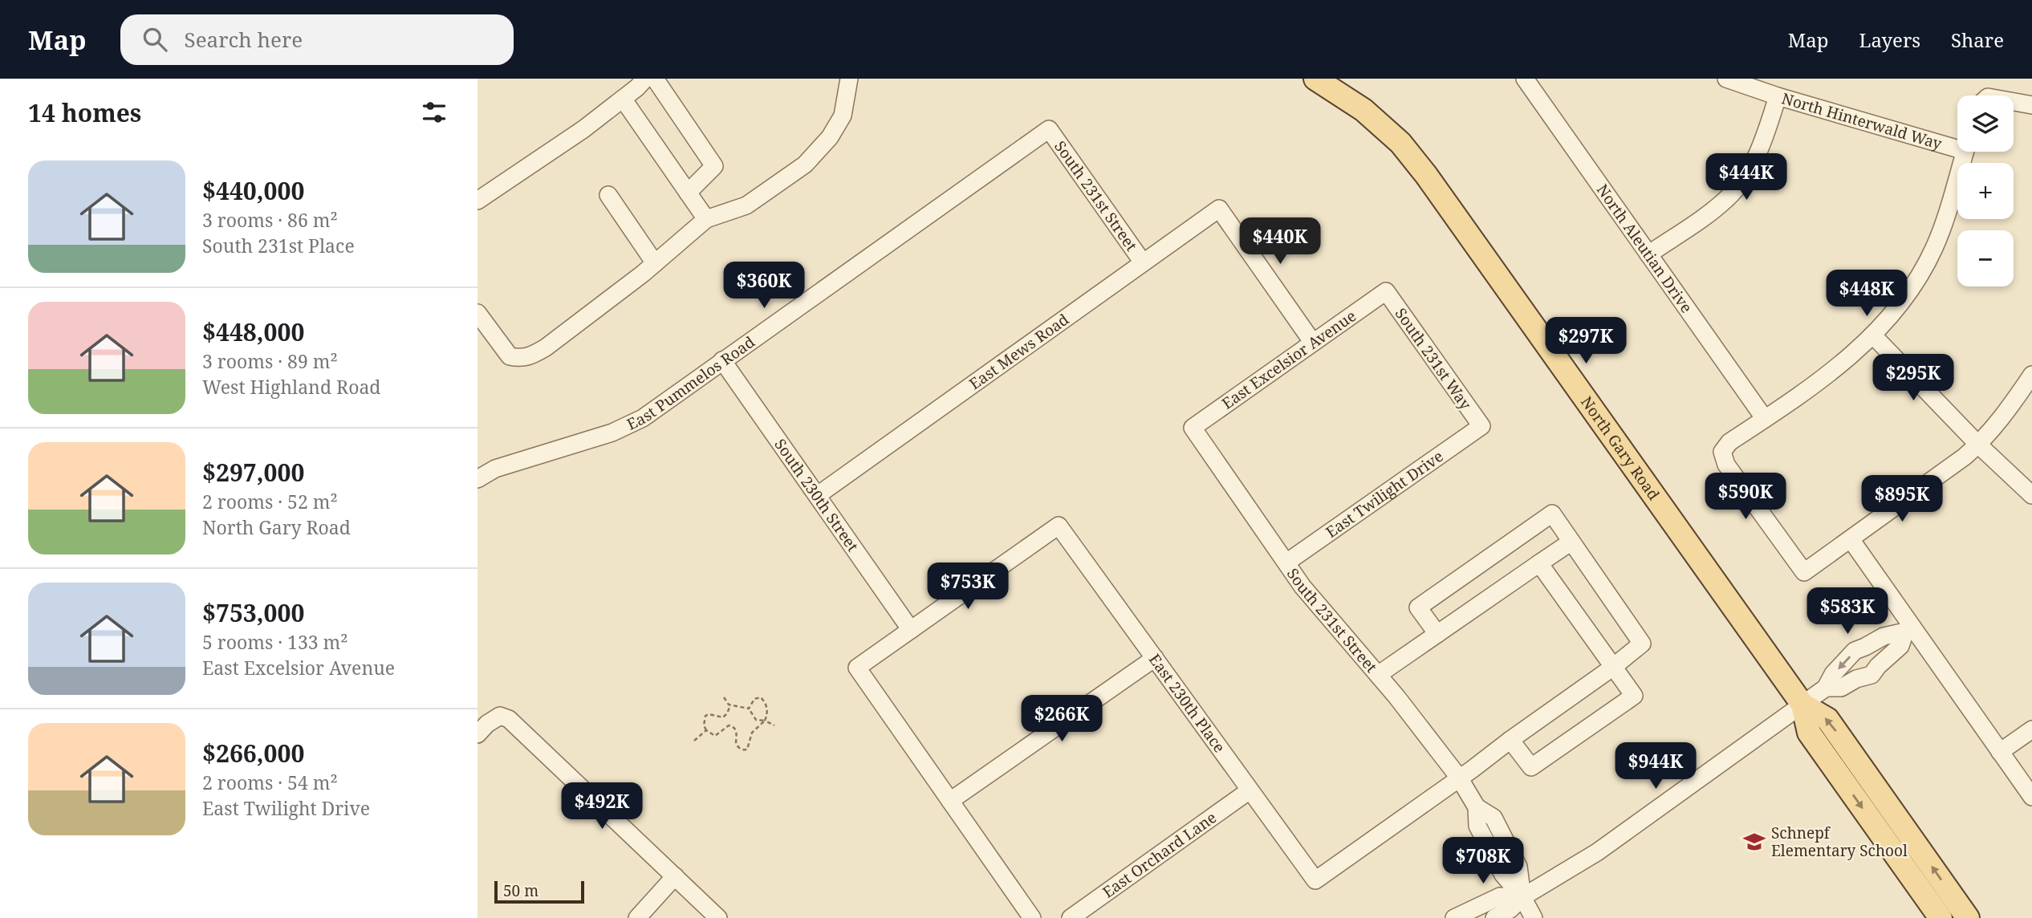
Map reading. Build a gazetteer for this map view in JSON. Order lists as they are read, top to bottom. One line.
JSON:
{"streets":{"main road":["North Gary Road"],"street":["North Hinterwald Way","South 231st Street","North Aleutian Drive","East Mews Road","South 231st Way","East Excelsior Avenue","East Pummelos Road","East Twilight Drive","South 230th Street","East 230th Place","East Orchard Lane"]},"crossings":[["South 231st Street","East Mews Road"],["South 231st Street","East Excelsior Avenue"],["South 231st Street","East Pummelos Road"],["South 231st Street","East Twilight Drive"],["South 231st Street","East 230th Place"],["East Mews Road","East Excelsior Avenue"],["East Mews Road","South 230th Street"],["South 231st Way","East Excelsior Avenue"],["South 231st Way","East Twilight Drive"],["East Pummelos Road","South 230th Street"],["South 230th Street","East 230th Place"],["East 230th Place","East Orchard Lane"]],"places":{"school or university":["Schnepf Elementary School"]},"scale_bar":"50 m","page":{"header":"Map","search":"Search here","nav":["Map","Layers","Share"],"heading":"14 homes","map_buttons":["+","−"],"list":[{"name":"$440,000","note":"3 rooms · 86 m² · South 231st Place"},{"name":"$448,000","note":"3 rooms · 89 m² · West Highland Road"},{"name":"$297,000","note":"2 rooms · 52 m² · North Gary Road"},{"name":"$753,000","note":"5 rooms · 133 m² · East Excelsior Avenue"},{"name":"$266,000","note":"2 rooms · 54 m² · East Twilight Drive"}],"price":["$444K","$440K","$360K","$448K","$297K","$295K","$590K","$895K","$753K","$583K","$266K","$944K","$492K","$708K"],"scale":"50 m"}}
